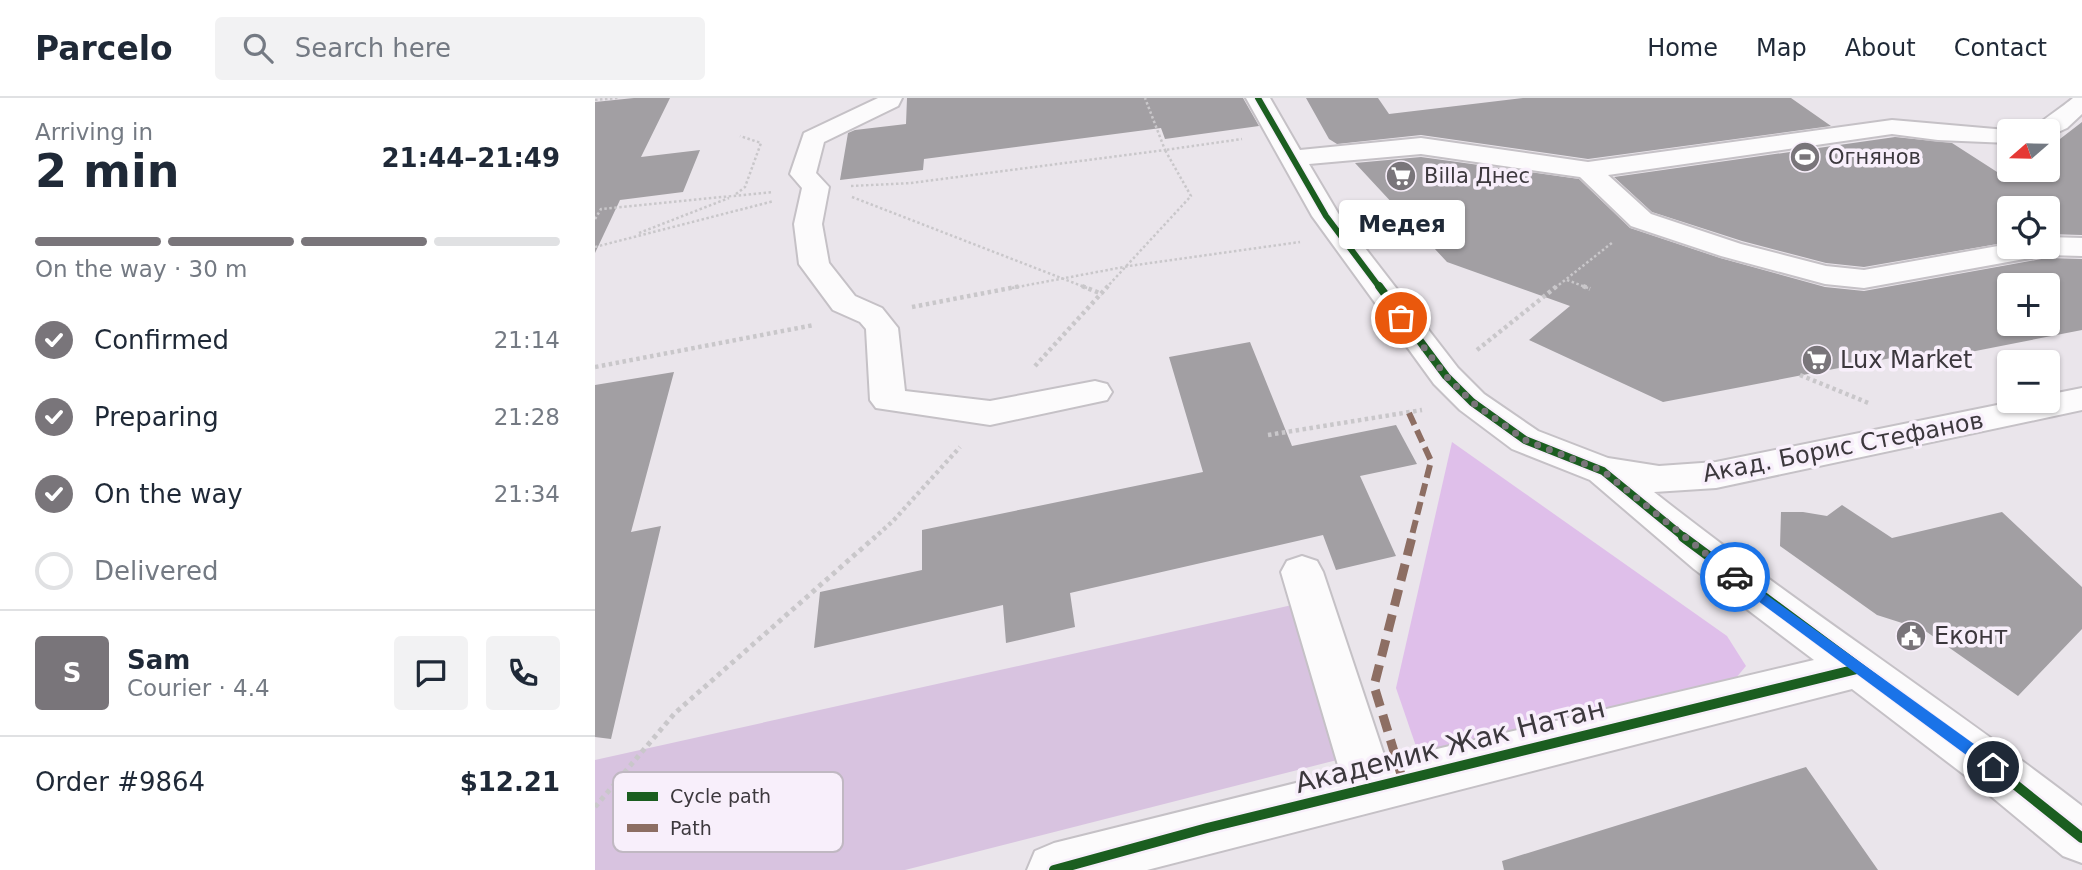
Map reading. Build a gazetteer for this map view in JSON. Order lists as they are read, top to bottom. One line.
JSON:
{"streets":{"street":["Акад. Борис Стефанов","Академик Жак Натан"]},"places":{"sports":["Огнянов"],"supermarket":["Billa Днес","Lux Market"],"other":["Медея"],"public building":["Еконт"]},"legend":["Cycle path","Path"],"north":"left","page":{"header":"Parcelo","search":"Search here","nav":["Home","Map","About","Contact"],"heading":["2 min","Arriving in","21:44–21:49"],"panel":["Sam","Courier · 4.4","Order #9864","$12.21"],"map_buttons":["+","−"],"bubble":"Медея","bar":"On the way · 30 m","list":[["Confirmed","21:14"],["Preparing","21:28"],["On the way","21:34"],"Delivered"],"round":"S"}}
